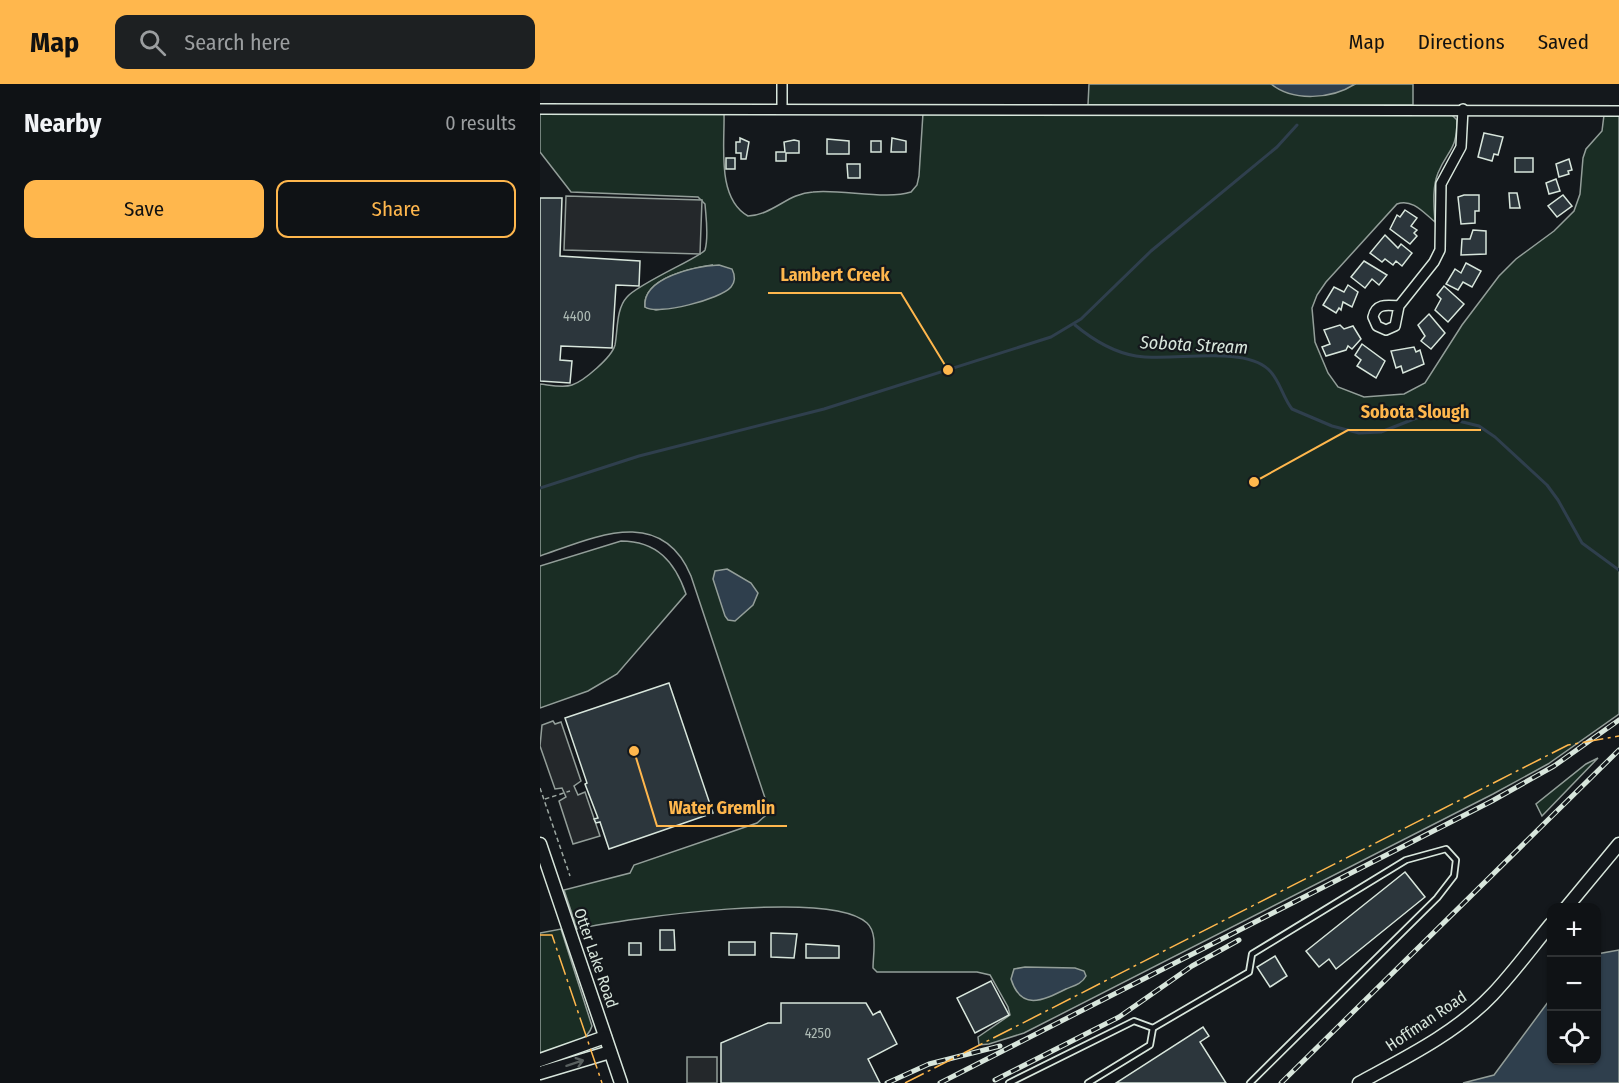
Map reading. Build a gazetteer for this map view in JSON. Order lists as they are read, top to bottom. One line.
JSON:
{"streets":{"street":["Otter Lake Road","Hoffman Road"]},"water":["Sobota Stream"],"places":["Lambert Creek","Sobota Slough","Water Gremlin"],"house_numbers":["4400","4250"],"page":{"header":"Map","search":"Search here","nav":["Map","Directions","Saved"],"heading":["Nearby","0 results"],"buttons":["Save","Share"],"map_buttons":["+","−"]}}
